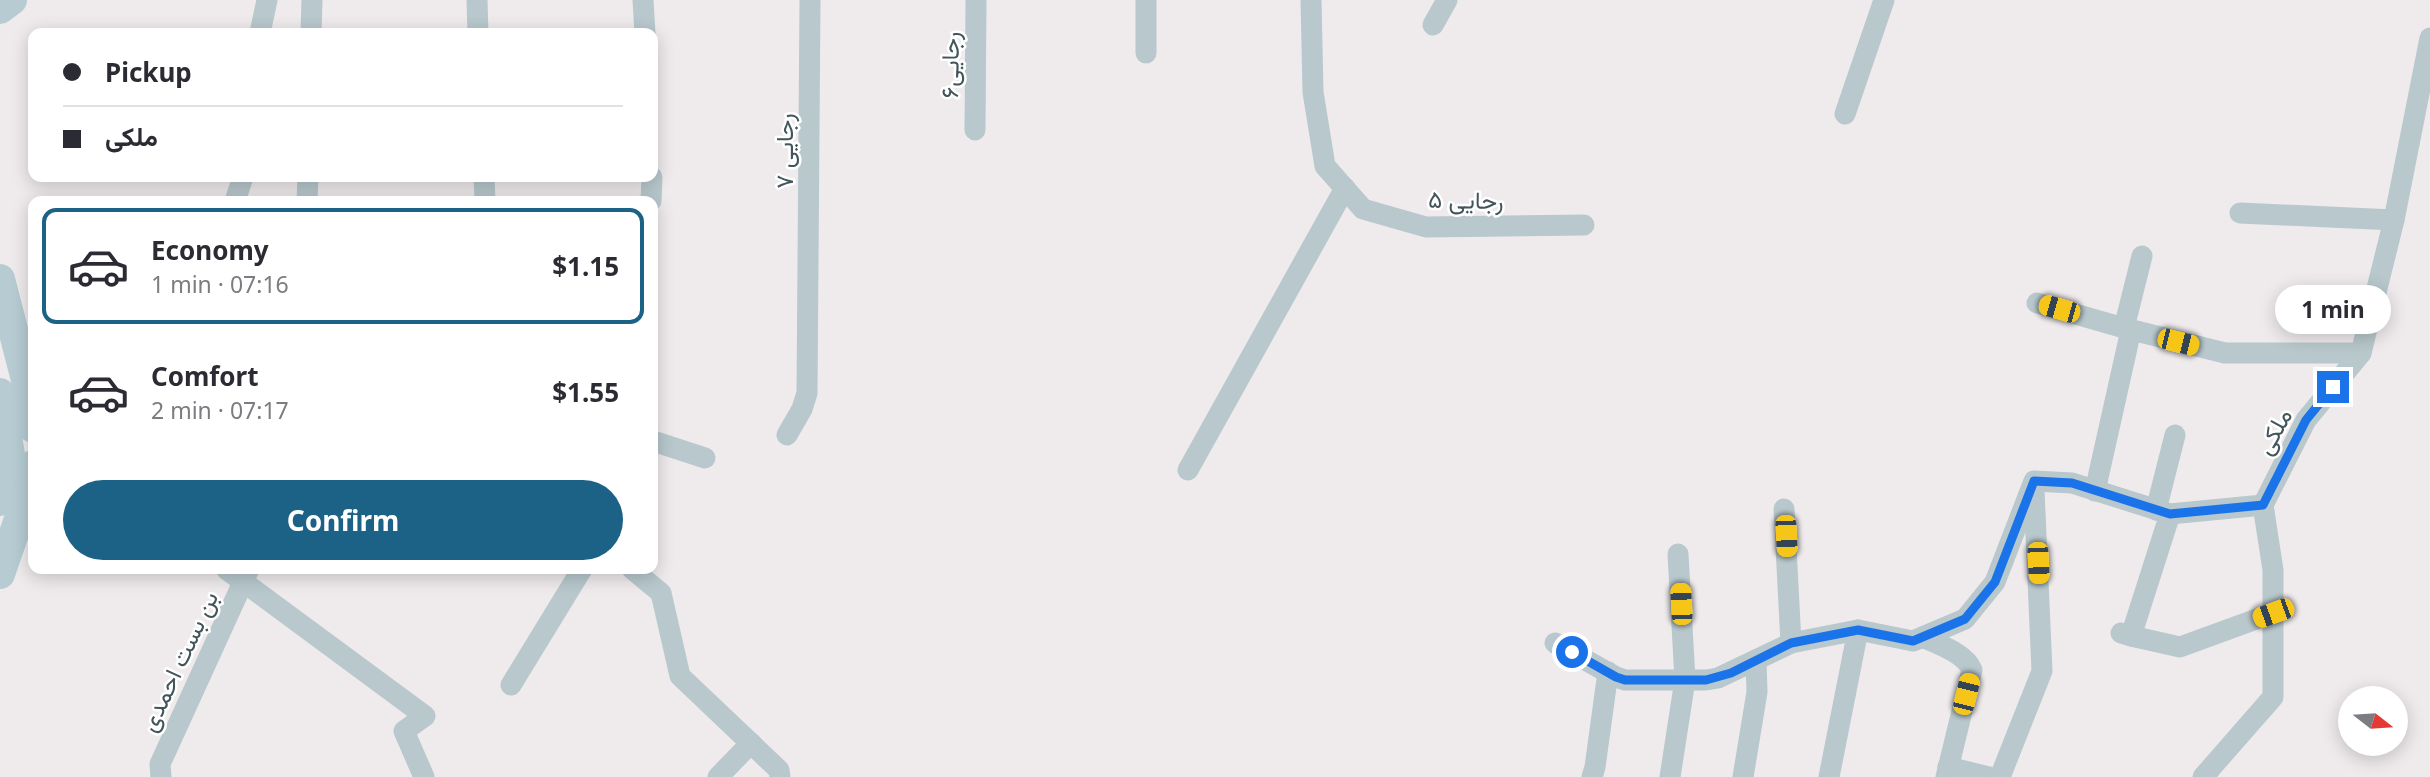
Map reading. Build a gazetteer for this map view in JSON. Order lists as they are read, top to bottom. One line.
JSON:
{"streets":{"street":["رجایی۶","رجایی ۷","رجایی ۵","ملکی","بن بست احمدی"]},"north":"right","page":{"banner":["Pickup","ملکی"],"list":[{"name":"Economy","note":"1 min · 07:16","value":"$1.15"},{"name":"Comfort","note":"2 min · 07:17","value":"$1.55"}],"bubble":"1 min","buttons":"Confirm"}}
